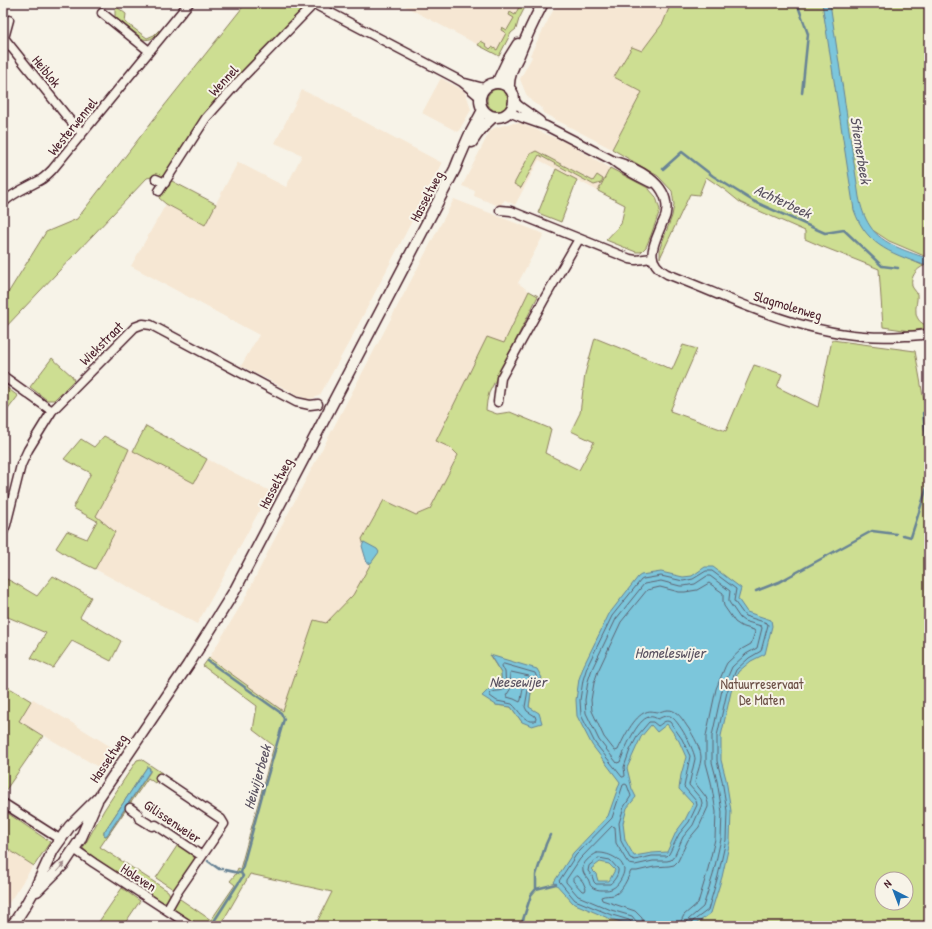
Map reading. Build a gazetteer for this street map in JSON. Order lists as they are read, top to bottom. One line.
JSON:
{"streets":{"main road":["Hasseltweg"],"street":["Heiblok","Wennel","Westerwennel","Slagmolenweg","Wiekstraat","Gilissenweier","Holeven"]},"crossings":[["Heiblok","Westerwennel"],["Wennel","Hasseltweg"],["Hasseltweg","Holeven"],["Gilissenweier","Holeven"]],"water":["Stiemerbeek","Achterbeek","Homeleswijer","Neesewijer","Heiwijerbeek"],"parks":["Natuurreservaat De Maten"],"north":"top left"}
